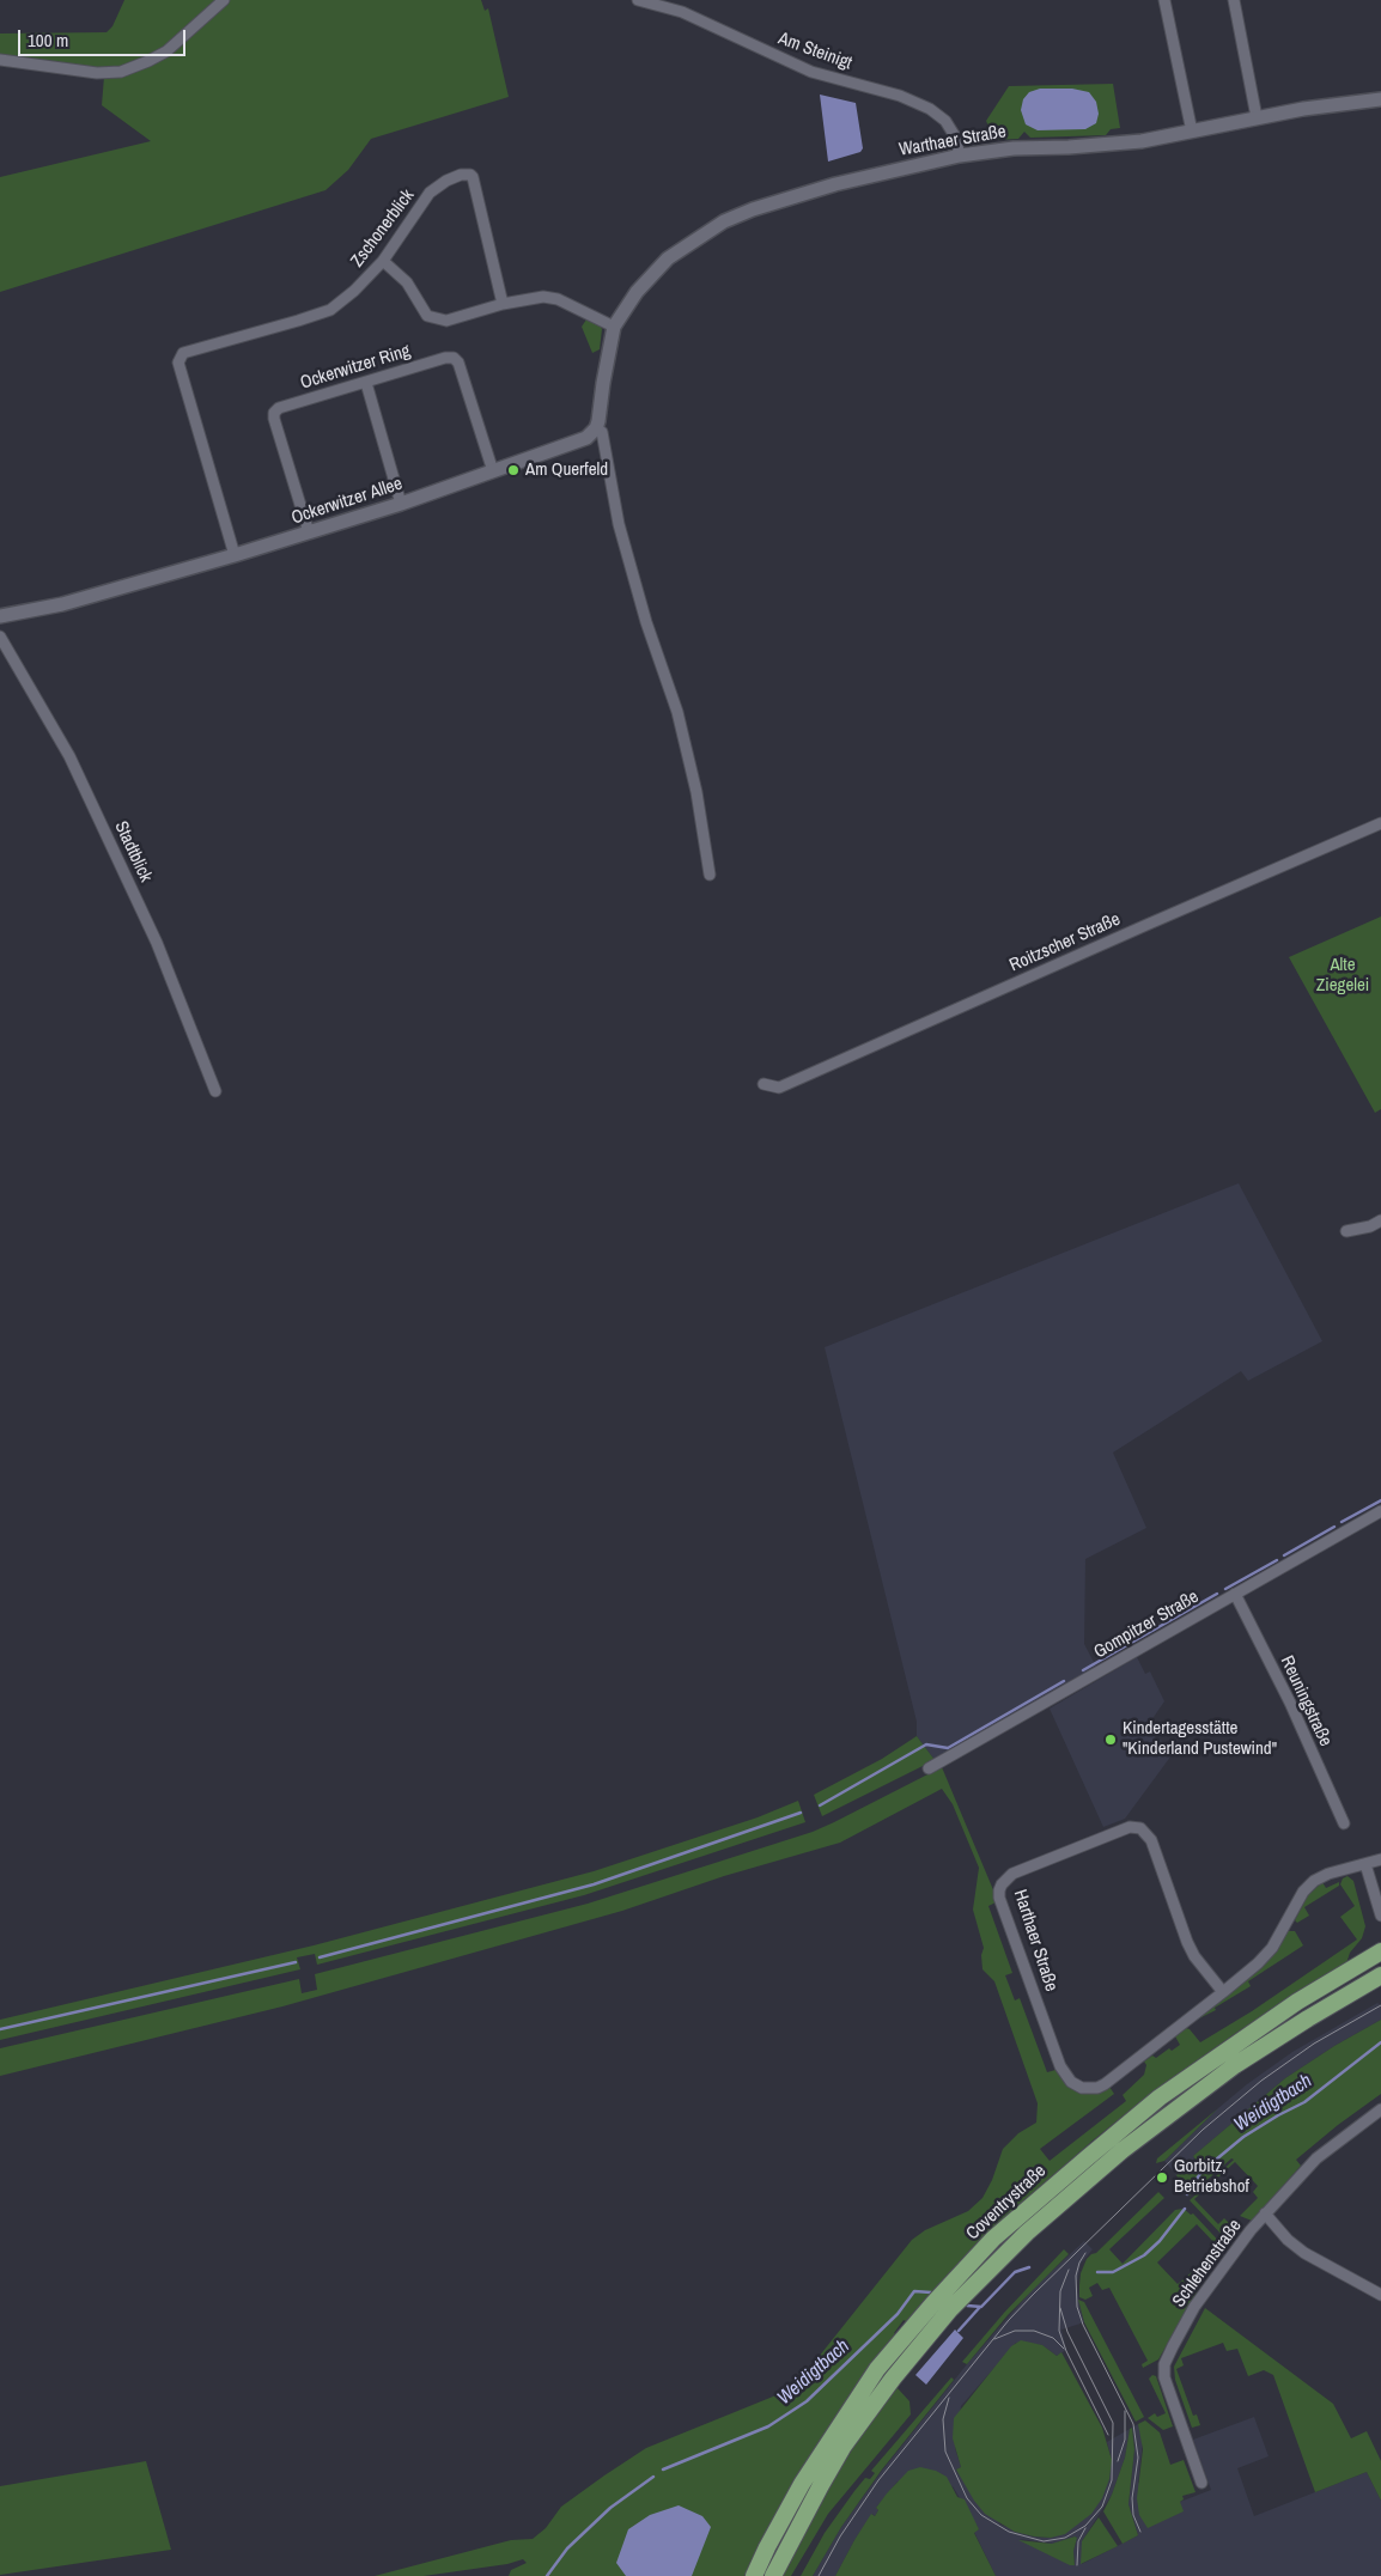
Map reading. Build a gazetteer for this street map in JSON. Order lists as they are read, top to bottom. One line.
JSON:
{"streets":{"highway":["Coventrystraße"],"street":["Am Steinigt","Warthaer Straße","Zschonerblick","Ockerwitzer Ring","Ockerwitzer Allee","Stadtblick","Roitzscher Straße","Gompitzer Straße","Reuningstraße","Harthaer Straße","Schlehenstraße"]},"crossings":[["Am Steinigt","Warthaer Straße"],["Zschonerblick","Ockerwitzer Allee"],["Ockerwitzer Ring","Ockerwitzer Allee"],["Gompitzer Straße","Reuningstraße"]],"water":["Weidigtbach"],"parks":["Alte Ziegelei"],"places":["Am Querfeld","Kindertagesstätte \"Kinderland Pustewind\"","Gorbitz, Betriebshof"],"scale_bar":"100 m"}
